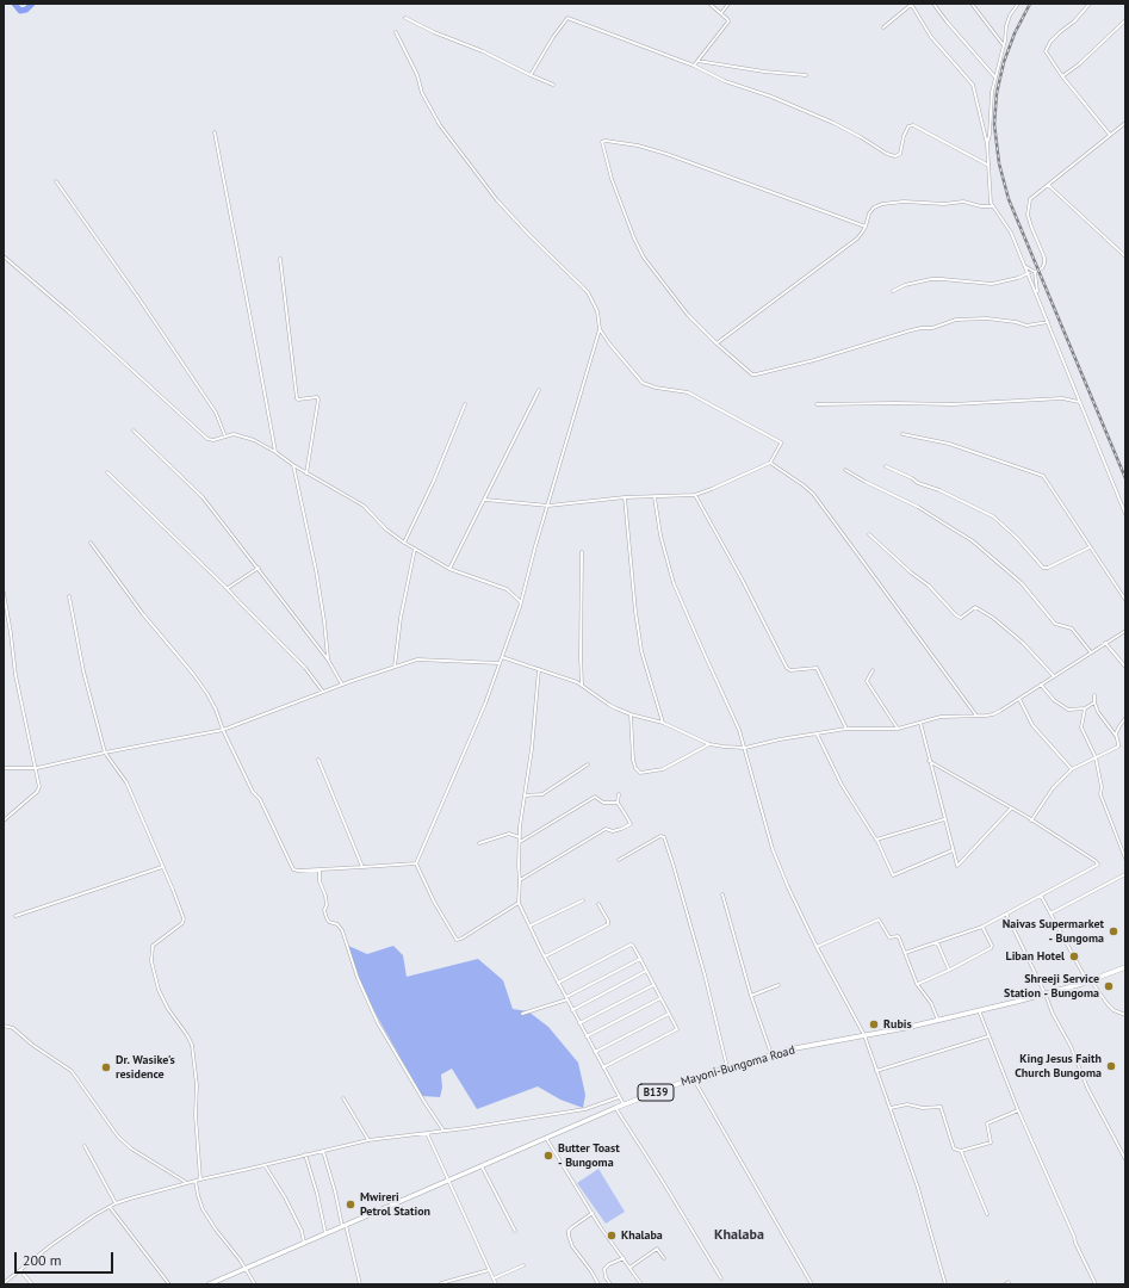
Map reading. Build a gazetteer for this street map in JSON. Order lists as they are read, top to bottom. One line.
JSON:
{"streets":{"main road":["Mayoni-Bungoma Road","B139"]},"districts":["Khalaba"],"places":["Naivas Supermarket - Bungoma","Liban Hotel","Shreeji Service Station - Bungoma","Rubis","King Jesus Faith Church Bungoma","Dr. Wasike's residence","Butter Toast - Bungoma","Mwireri Petrol Station","Khalaba"],"scale_bar":"200 m"}
